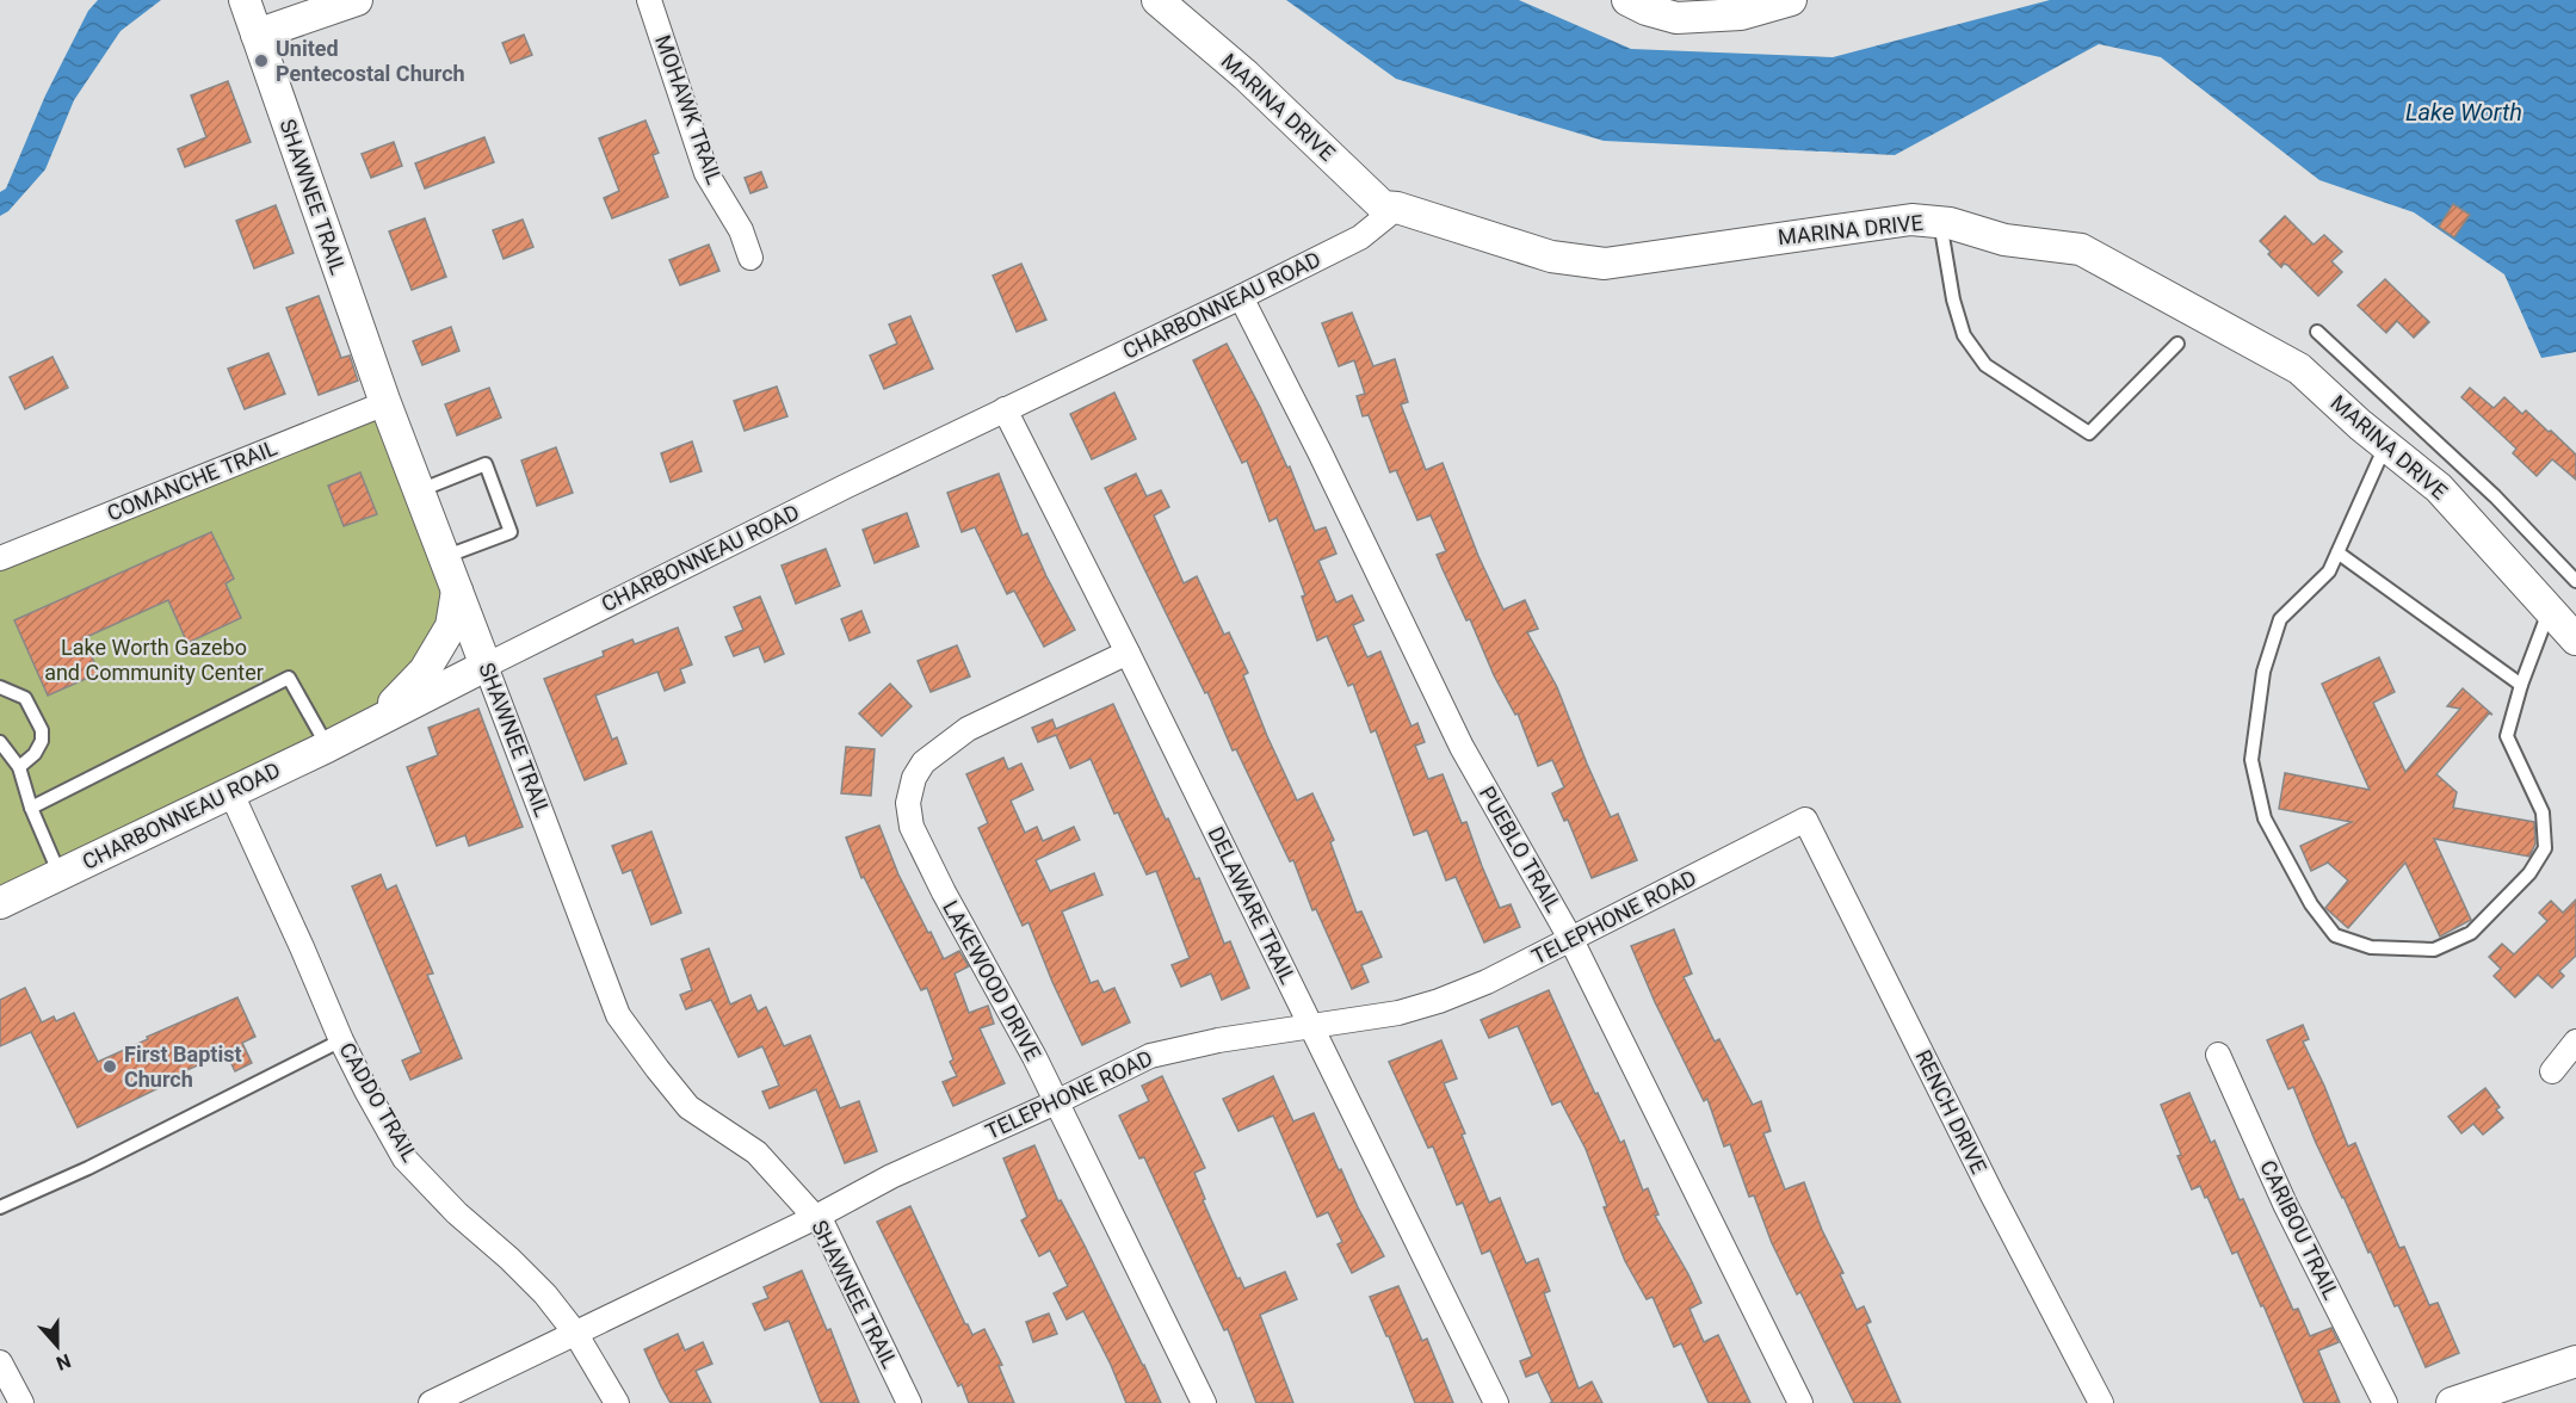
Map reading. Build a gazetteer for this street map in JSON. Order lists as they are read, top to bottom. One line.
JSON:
{"streets":{"street":["MARINA DRIVE","MOHAWK TRAIL","SHAWNEE TRAIL","CHARBONNEAU ROAD","COMANCHE TRAIL","PUEBLO TRAIL","DELAWARE TRAIL","TELEPHONE ROAD","LAKEWOOD DRIVE","CADDO TRAIL","RENCH DRIVE","CARIBOU TRAIL"]},"crossings":[["MARINA DRIVE","CHARBONNEAU ROAD"],["SHAWNEE TRAIL","CHARBONNEAU ROAD"],["SHAWNEE TRAIL","COMANCHE TRAIL"],["SHAWNEE TRAIL","TELEPHONE ROAD"],["CHARBONNEAU ROAD","PUEBLO TRAIL"],["CHARBONNEAU ROAD","DELAWARE TRAIL"],["CHARBONNEAU ROAD","CADDO TRAIL"],["PUEBLO TRAIL","TELEPHONE ROAD"],["DELAWARE TRAIL","TELEPHONE ROAD"],["DELAWARE TRAIL","LAKEWOOD DRIVE"],["TELEPHONE ROAD","LAKEWOOD DRIVE"],["TELEPHONE ROAD","CADDO TRAIL"],["TELEPHONE ROAD","RENCH DRIVE"]],"water":["Lake Worth"],"parks":["Lake Worth Gazebo and Community Center"],"places":["United Pentecostal Church","First Baptist Church"],"north":"bottom"}
